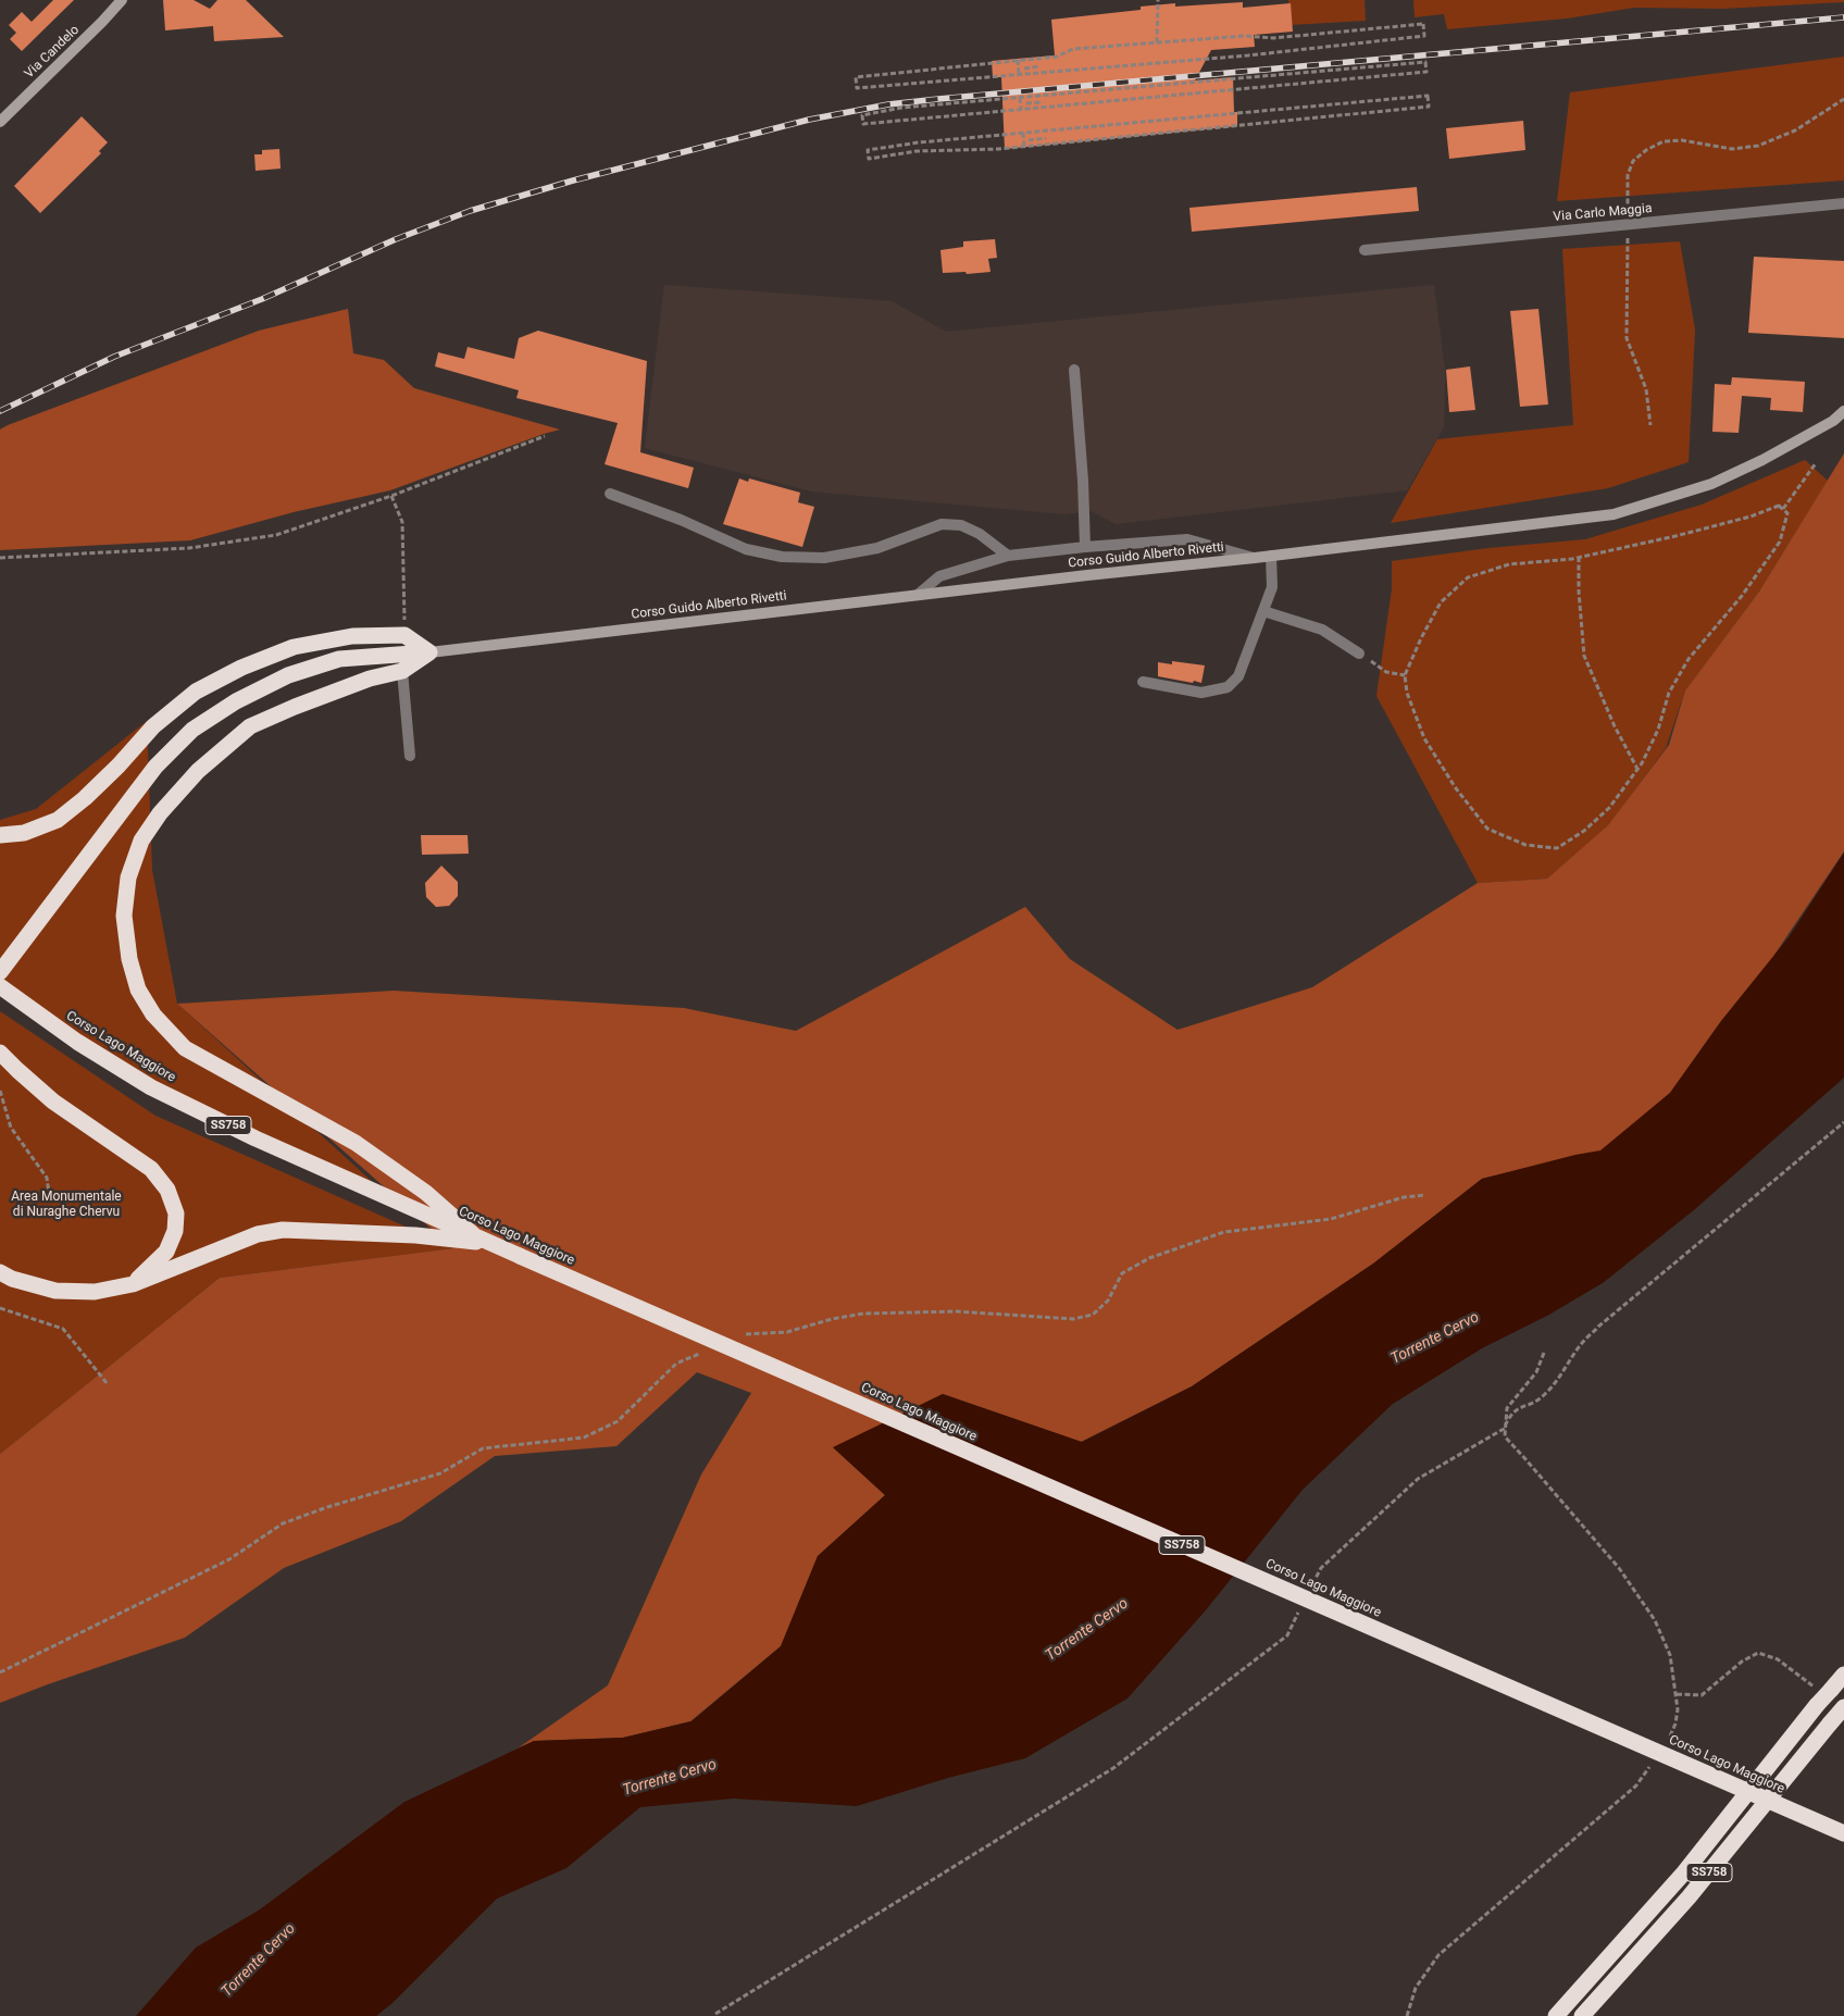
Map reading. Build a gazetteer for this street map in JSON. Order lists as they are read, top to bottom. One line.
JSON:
{"streets":{"highway":["Corso Lago Maggiore","SS758"],"main road":["Via Candelo","Corso Guido Alberto Rivetti"],"street":["Via Carlo Maggia"]},"water":["Torrente Cervo"],"parks":["Area Monumentale di Nuraghe Chervu"]}
